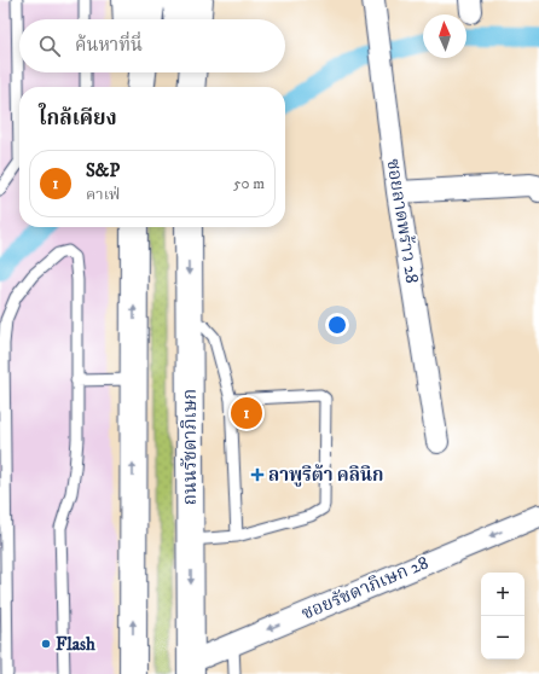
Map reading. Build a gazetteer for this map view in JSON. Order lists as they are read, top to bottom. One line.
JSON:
{"streets":{"main road":["ถนนรัชดาภิเษก"],"street":["ซอยลาดพร้าว 28","ซอยรัชดาภิเษก 28"]},"crossings":[["ถนนรัชดาภิเษก","ซอยรัชดาภิเษก 28"]],"one_way":["ซอยรัชดาภิเษก 28"],"places":{"health":["ลาพูริต้า คลินิก"],"other":["Flash"]},"north":"top","page":{"search":"ค้นหาที่นี่","heading":"ใกล้เคียง","list":[{"mark":"1","name":"S&P","note":"คาเฟ่","value":"50 m"}],"pins":"1","map_buttons":["+","−"]}}
